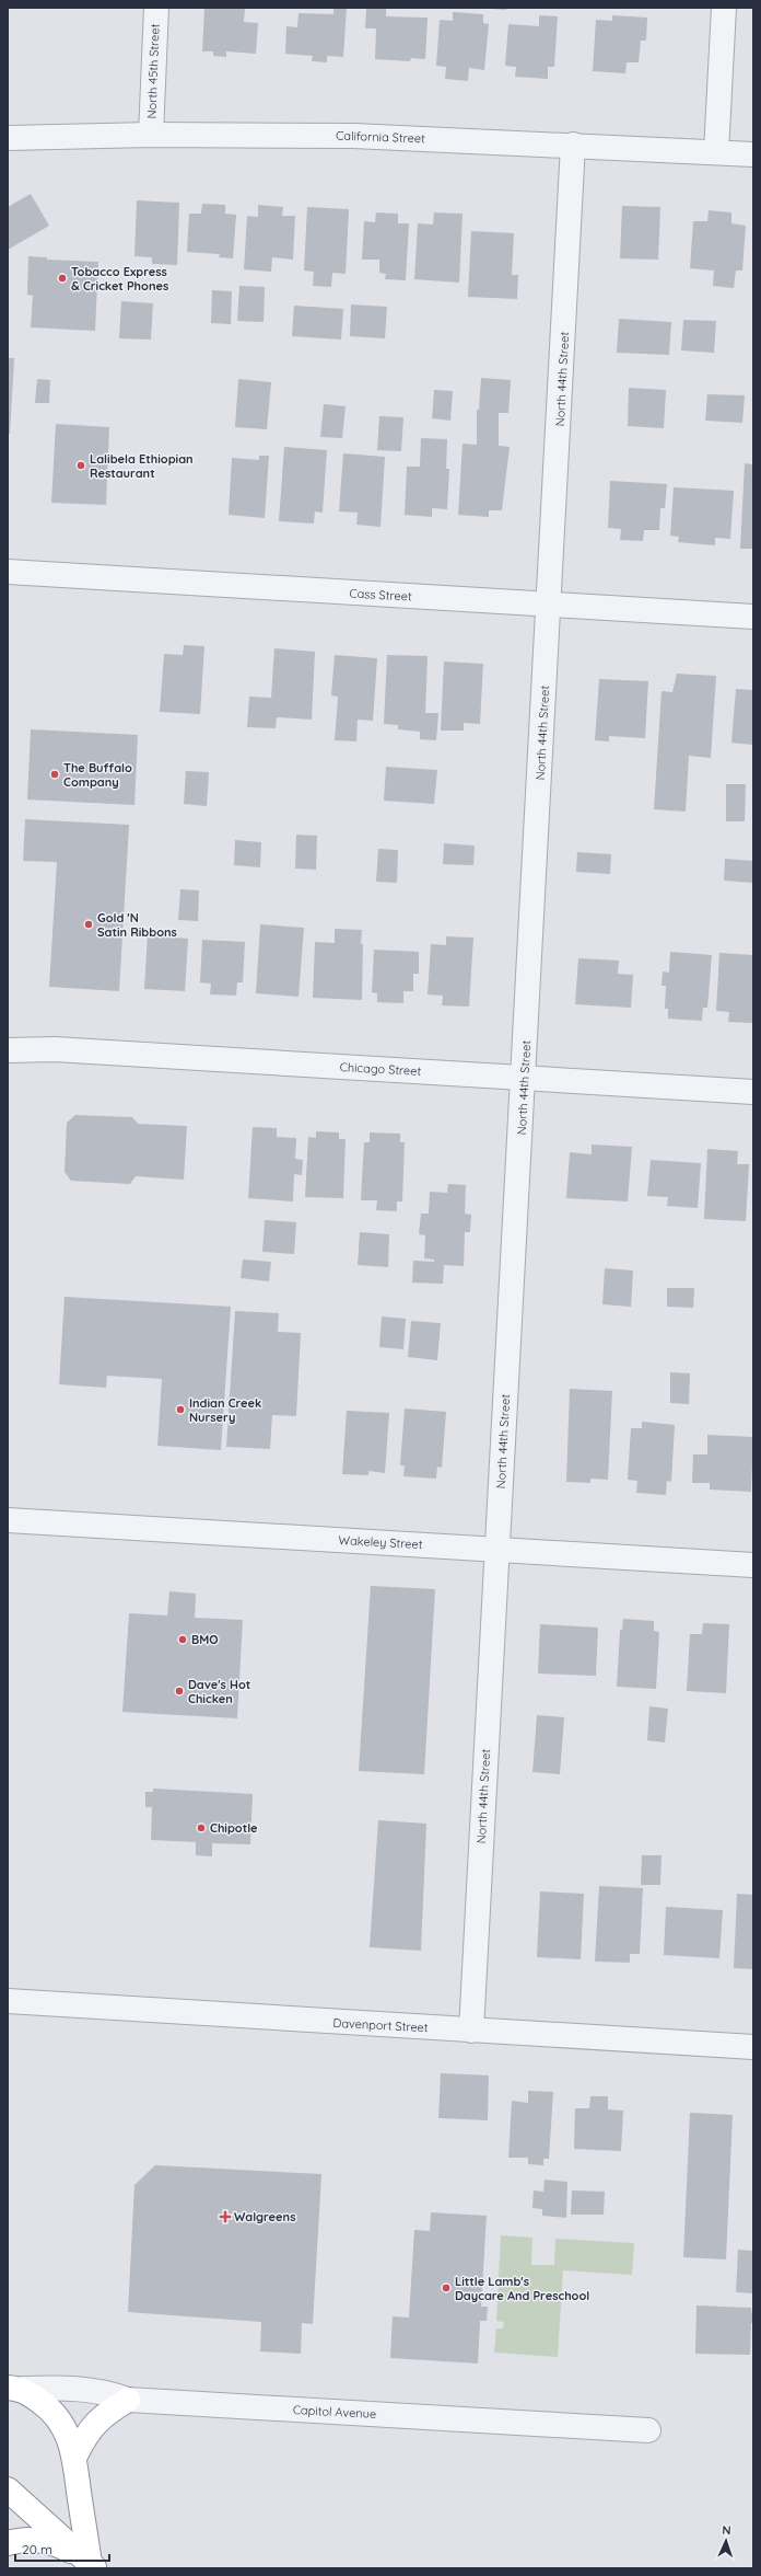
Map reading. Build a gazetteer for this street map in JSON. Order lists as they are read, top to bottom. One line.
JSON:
{"streets":{"street":["North 45th Street","California Street","North 44th Street","Cass Street","Chicago Street","Wakeley Street","Davenport Street","Capitol Avenue"]},"crossings":[["North 45th Street","California Street"],["California Street","North 44th Street"],["North 44th Street","Cass Street"],["North 44th Street","Chicago Street"],["North 44th Street","Wakeley Street"],["North 44th Street","Davenport Street"]],"places":{"other":["Tobacco Express & Cricket Phones","Lalibela Ethiopian Restaurant","The Buffalo Company","Gold 'N Satin Ribbons","Indian Creek Nursery","BMO","Dave's Hot Chicken","Chipotle","Little Lamb's Daycare And Preschool"],"health":["Walgreens"]},"scale_bar":"20 m","north":"top"}
